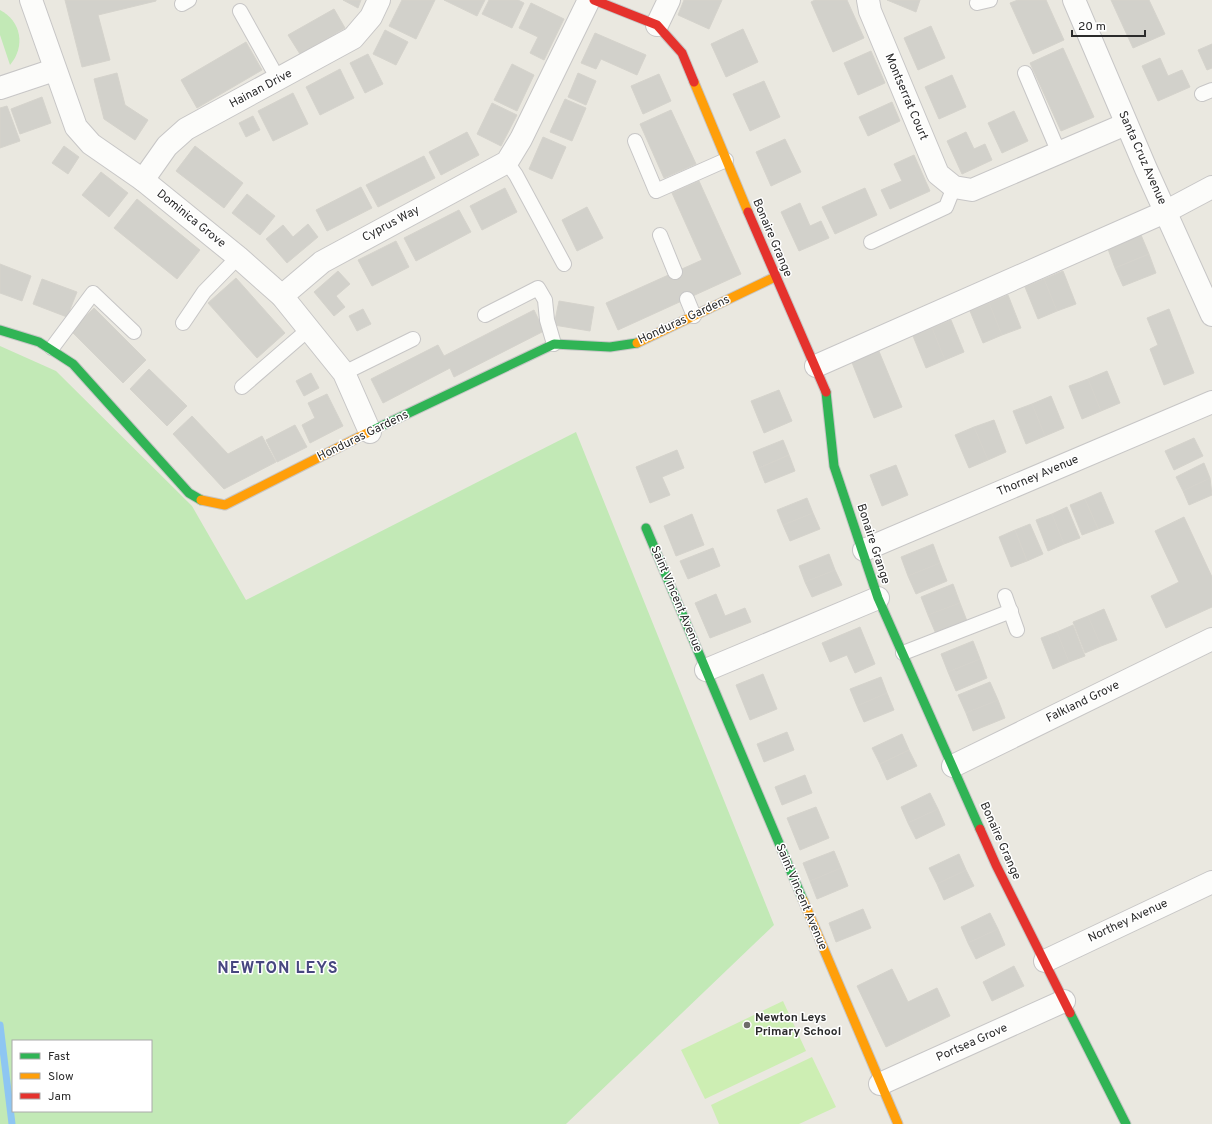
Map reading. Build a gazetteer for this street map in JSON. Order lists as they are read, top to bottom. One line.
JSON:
{"streets":{"street":["Hainan Drive","Montserrat Court","Santa Cruz Avenue","Dominica Grove","Cyprus Way","Bonaire Grange","Honduras Gardens","Thorney Avenue","Saint Vincent Avenue","Falkland Grove","Northey Avenue","Portsea Grove"]},"crossings":[["Hainan Drive","Dominica Grove"],["Dominica Grove","Cyprus Way"],["Dominica Grove","Honduras Gardens"],["Bonaire Grange","Honduras Gardens"],["Bonaire Grange","Thorney Avenue"],["Bonaire Grange","Falkland Grove"],["Bonaire Grange","Northey Avenue"],["Bonaire Grange","Portsea Grove"],["Saint Vincent Avenue","Portsea Grove"]],"districts":["NEWTON LEYS"],"places":["Newton Leys Primary School"],"legend":["Fast","Slow","Jam"],"scale_bar":"20 m"}
